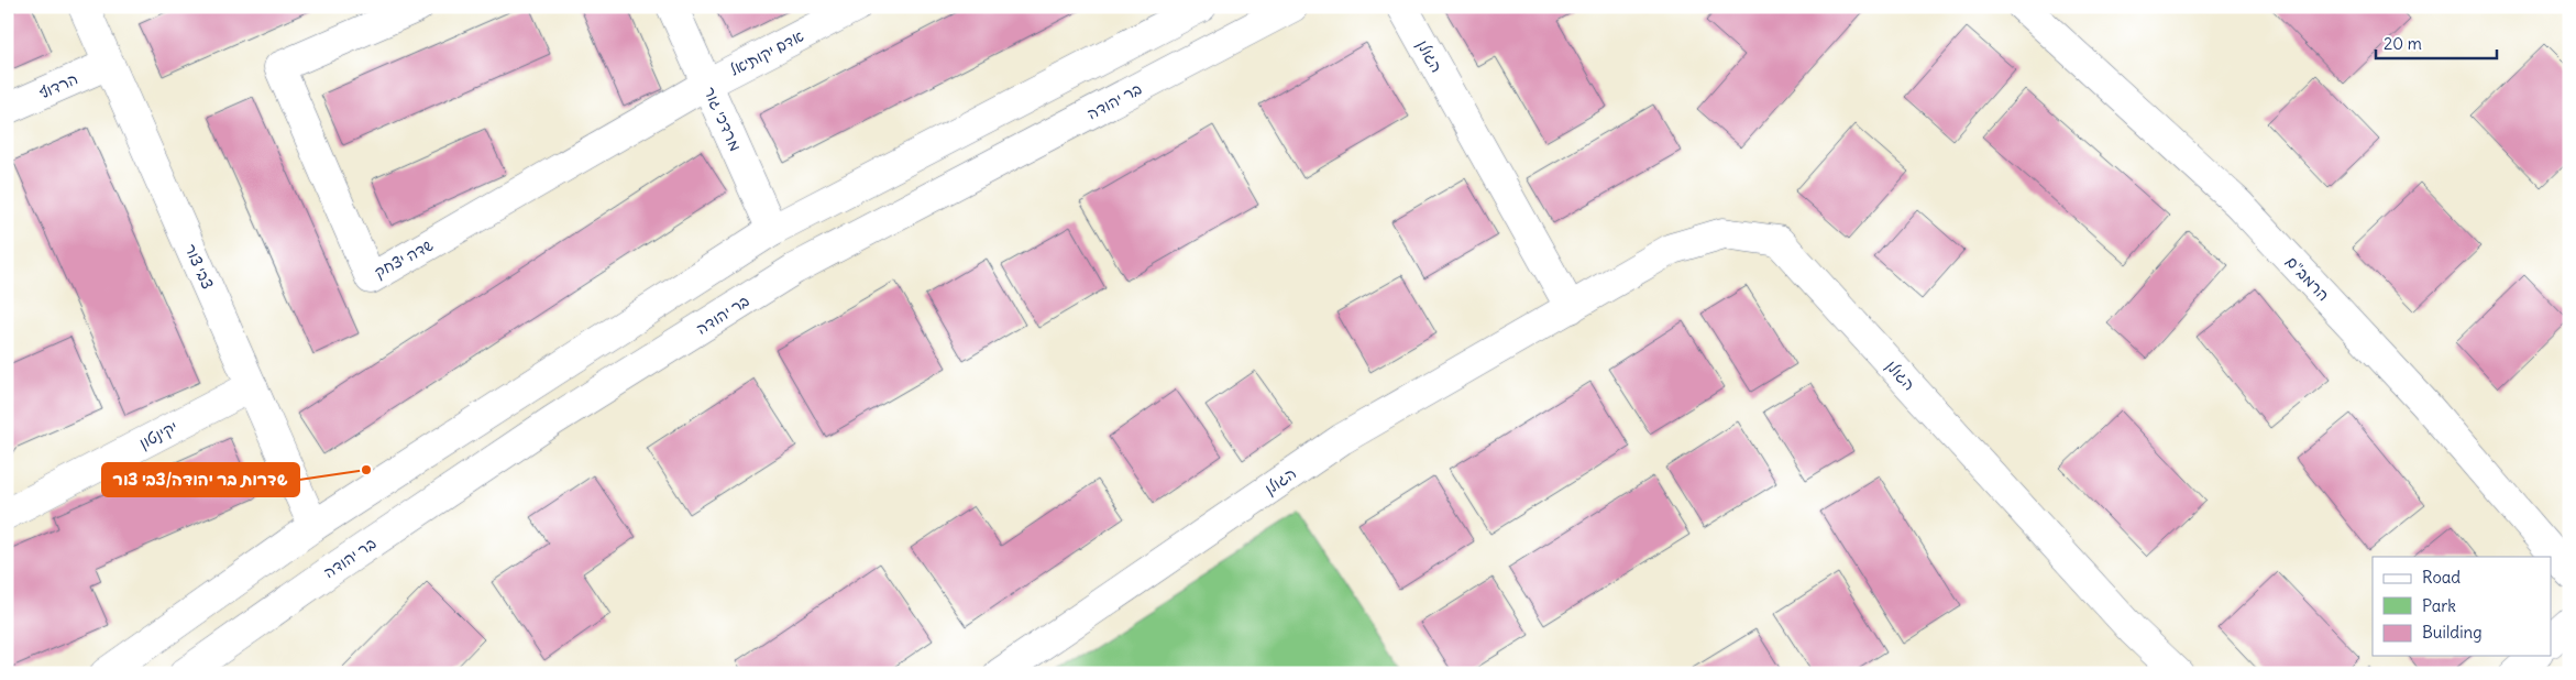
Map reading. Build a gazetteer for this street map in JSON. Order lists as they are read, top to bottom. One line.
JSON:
{"streets":{"street":["אדם יקותיאל","הגולן","הרדוף","בר יהודה","מרדכי גור","שדה יצחק","צבי צור","הרמב\"ם","יקינטון"]},"crossings":[["אדם יקותיאל","מרדכי גור"],["אדם יקותיאל","שדה יצחק"],["הרדוף","צבי צור"],["מרדכי גור","שדה יצחק"],["צבי צור","יקינטון"]],"places":["שדרות בר יהודה/צבי צור"],"legend":["Road","Park","Building"],"scale_bar":"20 m"}
